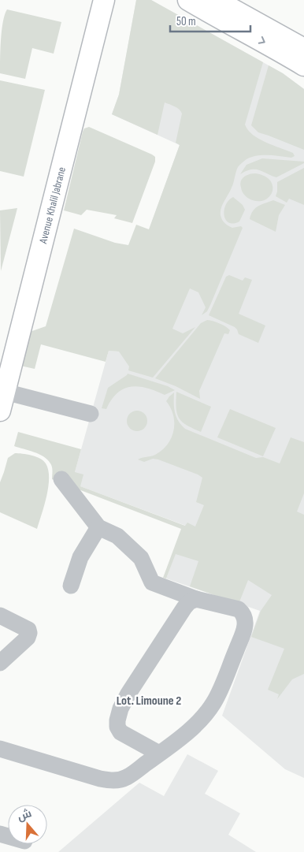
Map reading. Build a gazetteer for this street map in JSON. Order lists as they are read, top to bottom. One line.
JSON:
{"streets":{"main road":["Avenue Khalil Jabrane"]},"districts":["Lot. Limoune 2"],"scale_bar":"50 m","north":"top"}
